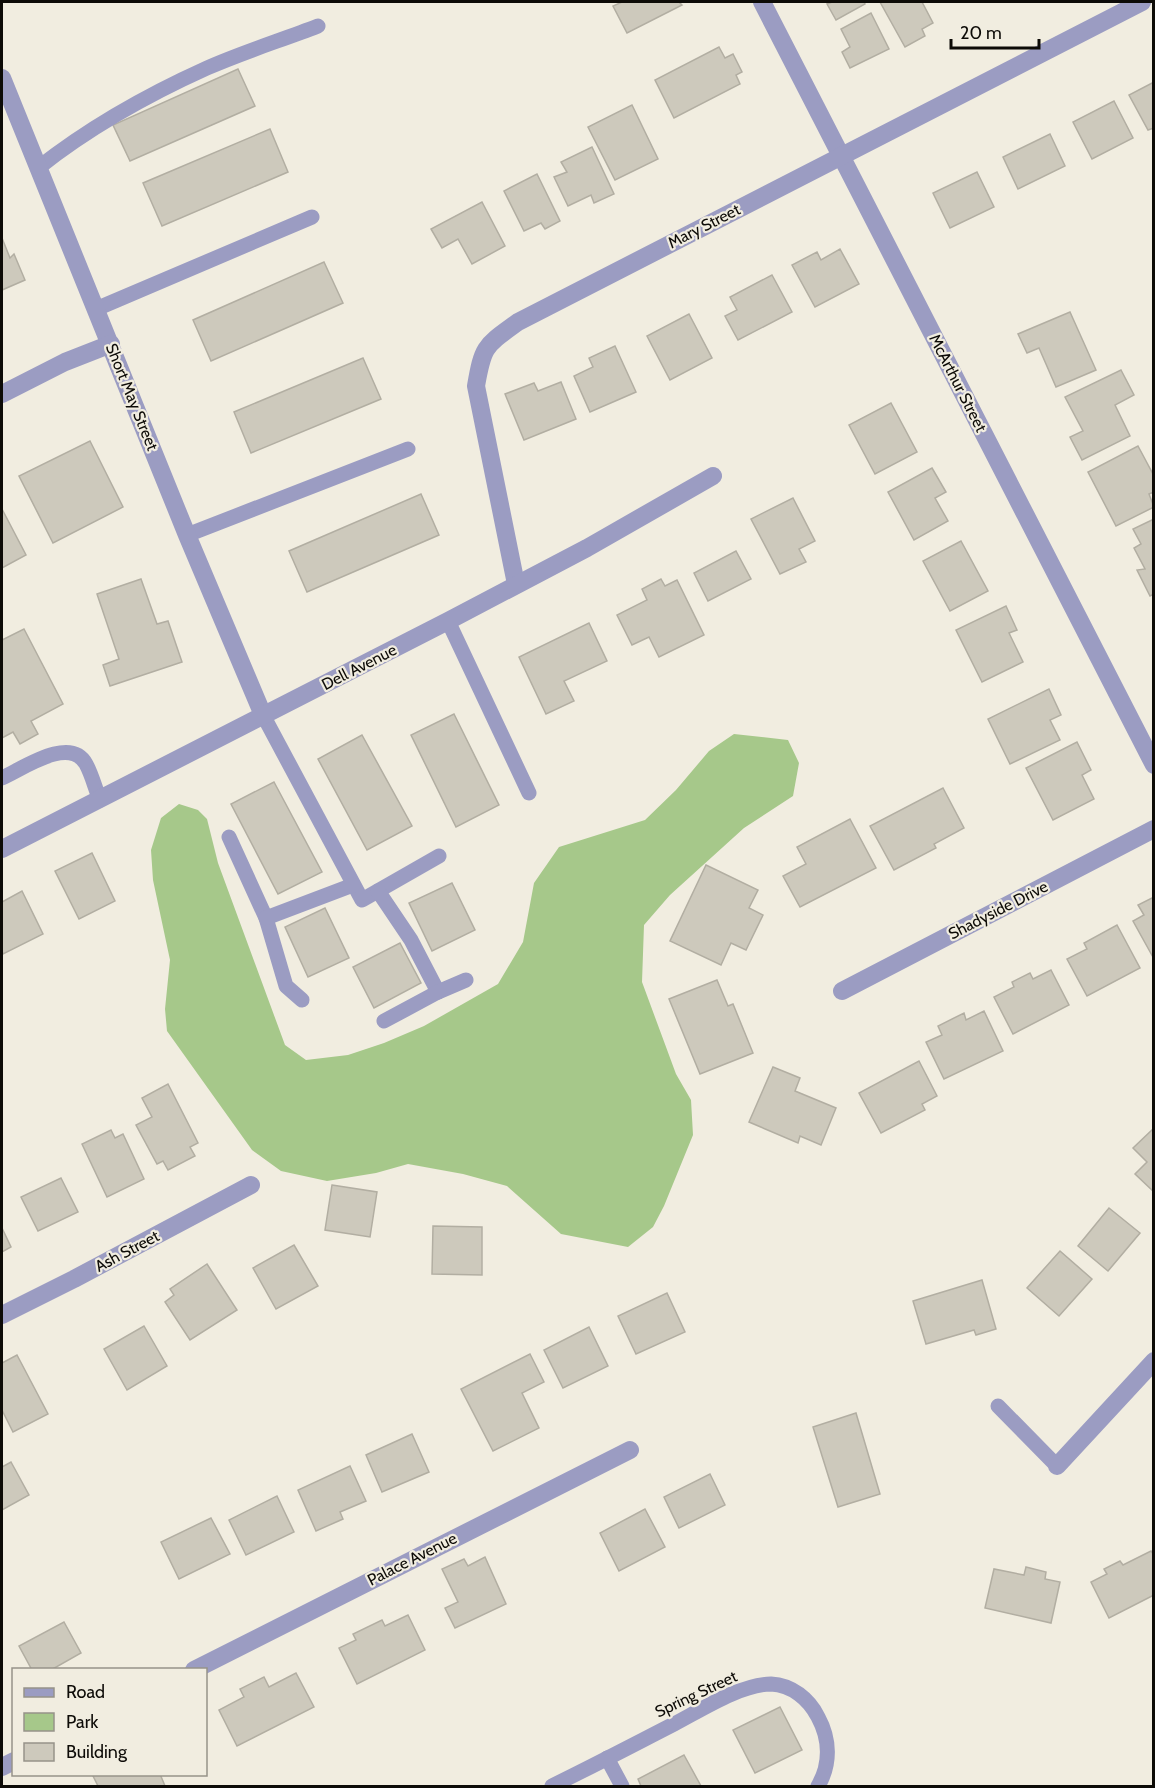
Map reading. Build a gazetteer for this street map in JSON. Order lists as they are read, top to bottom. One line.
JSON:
{"streets":{"street":["Mary Street","McArthur Street","Short May Street","Dell Avenue","Shadyside Drive","Ash Street","Palace Avenue"],"lane":["Spring Street"]},"crossings":[["Mary Street","McArthur Street"],["Mary Street","Dell Avenue"],["Short May Street","Dell Avenue"]],"legend":["Road","Park","Building"],"scale_bar":"20 m"}
